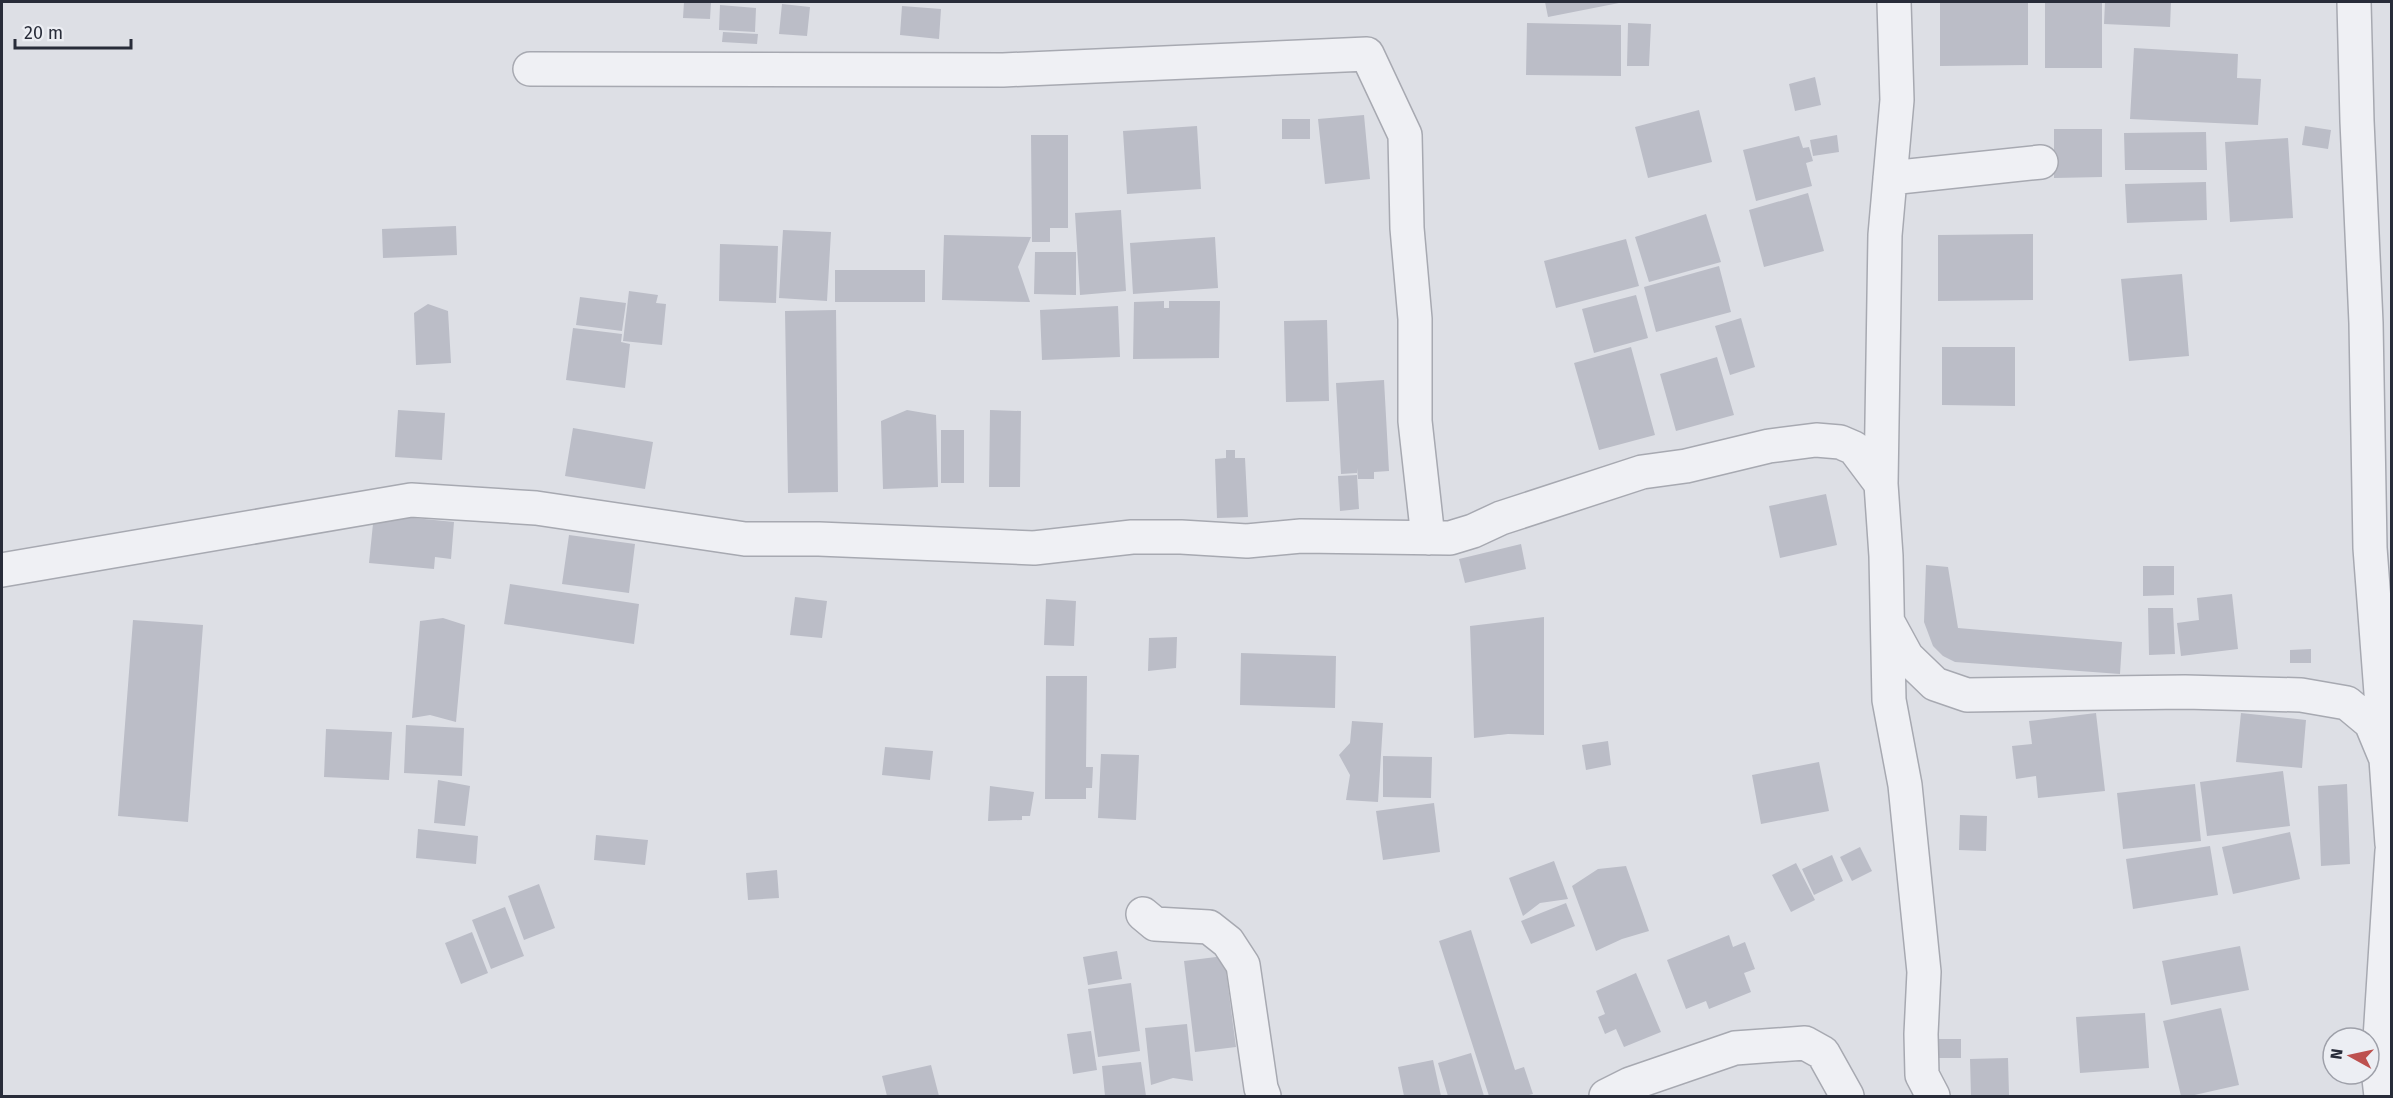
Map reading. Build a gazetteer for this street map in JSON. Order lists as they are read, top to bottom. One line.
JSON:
{"scale_bar":"20 m","north":"left"}
